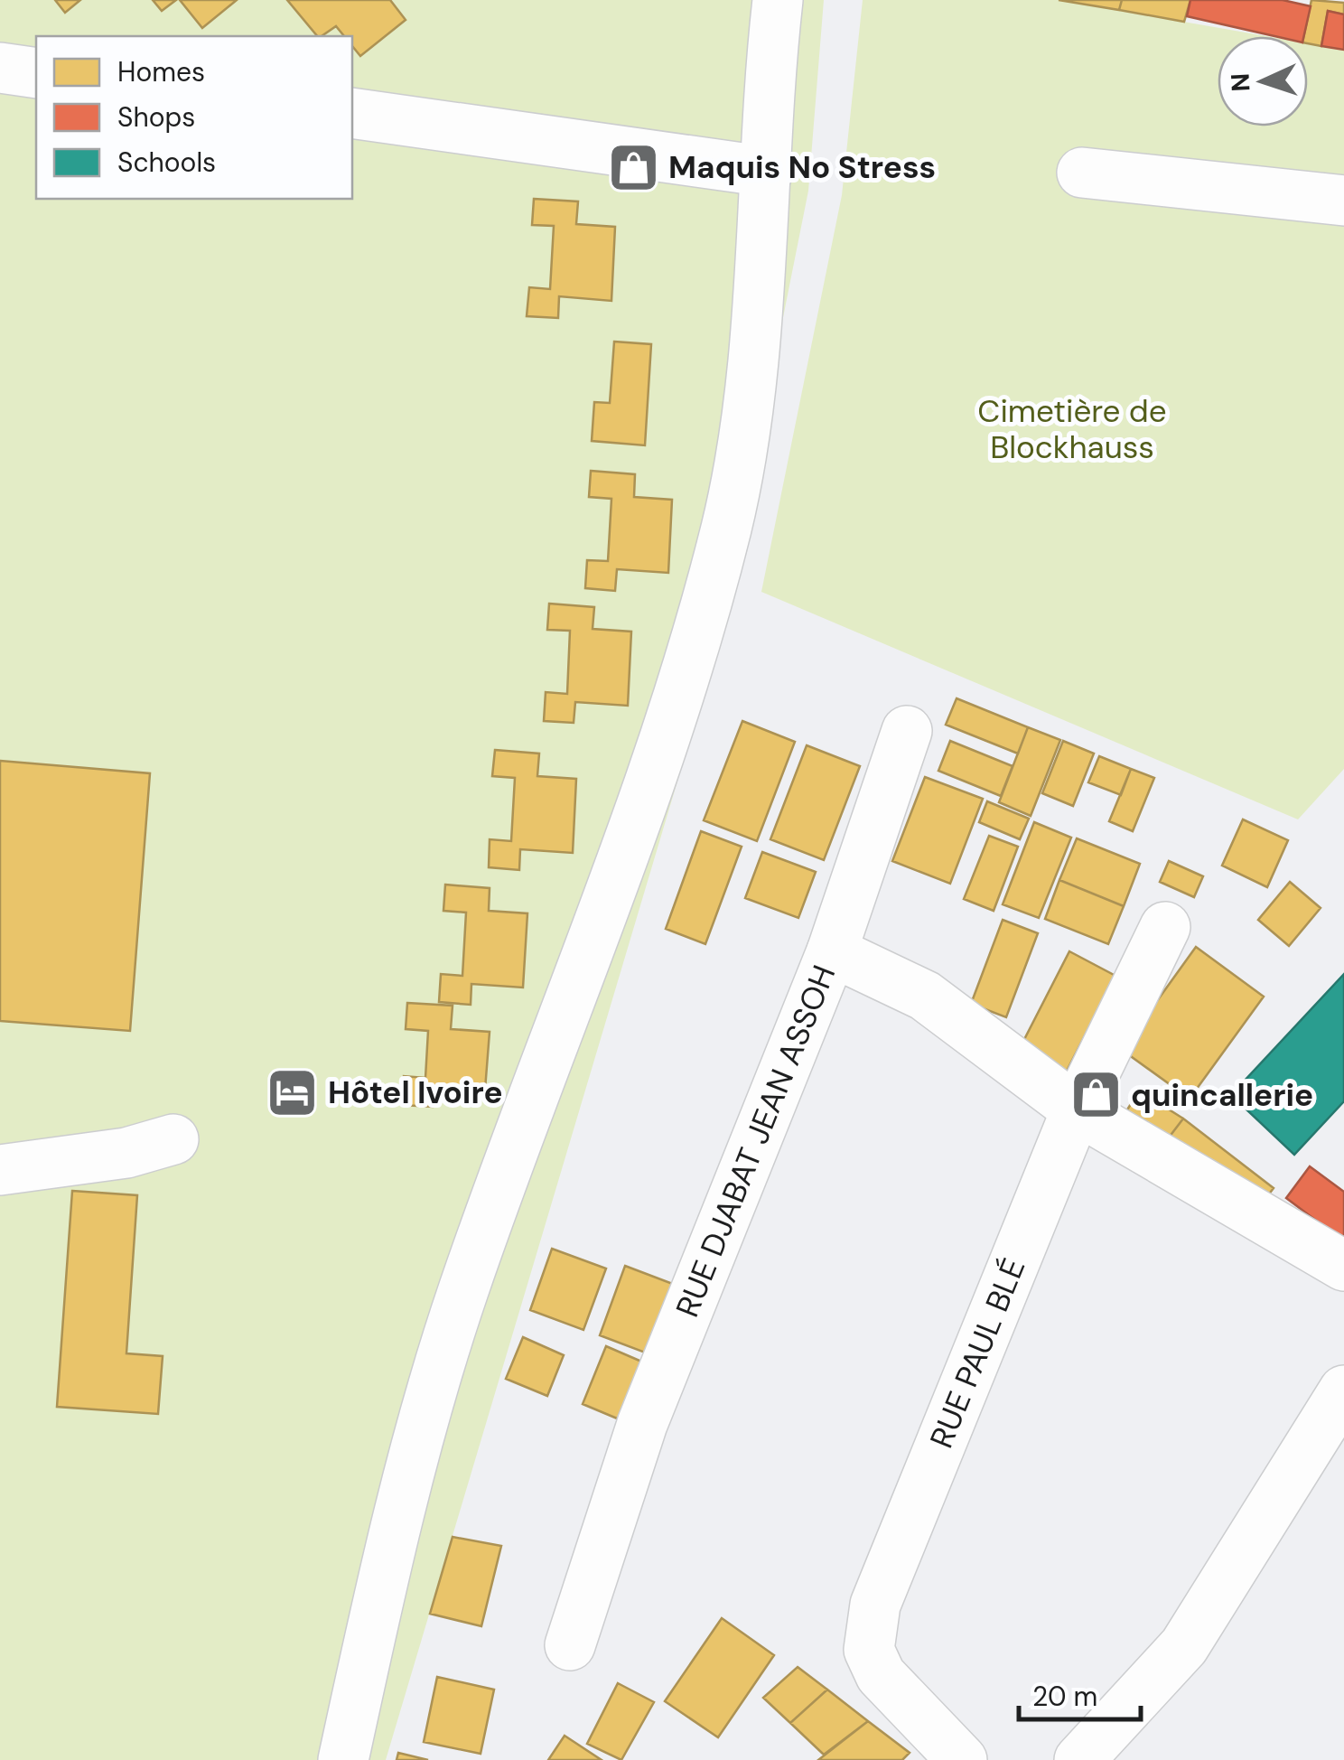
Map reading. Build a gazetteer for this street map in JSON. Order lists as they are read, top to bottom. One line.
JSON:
{"streets":{"street":["RUE DJABAT JEAN ASSOH","RUE PAUL BLÉ"]},"crossings":[["RUE DJABAT JEAN ASSOH","RUE PAUL BLÉ"]],"parks":["Cimetière de Blockhauss"],"places":{"shop":["Maquis No Stress","quincallerie"],"hotel":["Hôtel Ivoire"]},"legend":["Homes","Shops","Schools"],"scale_bar":"20 m","north":"left"}
